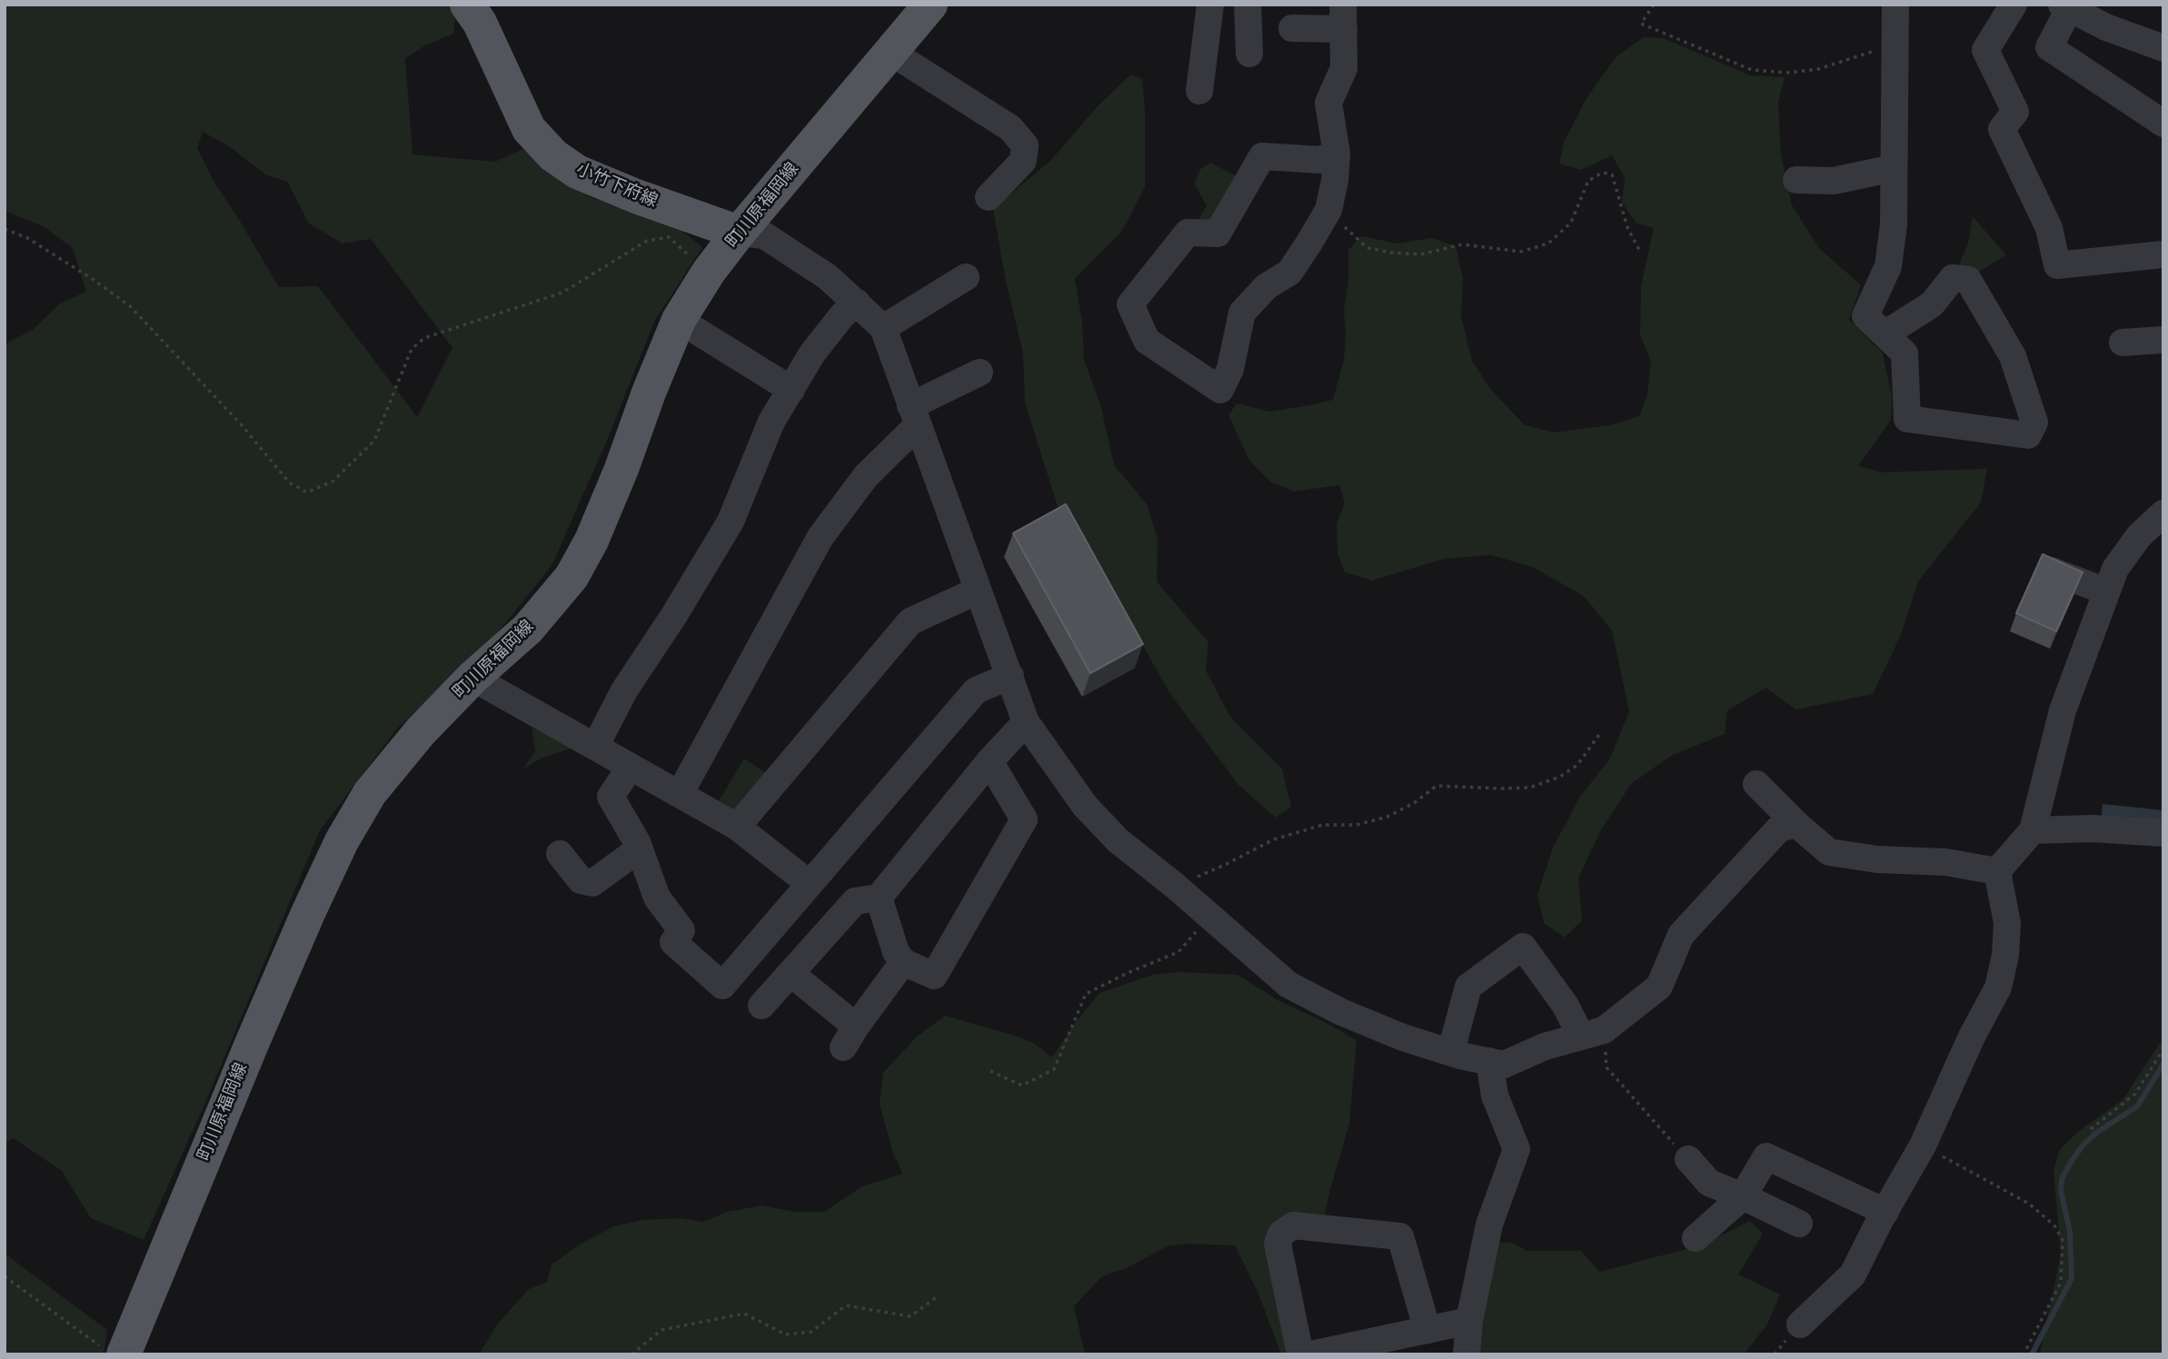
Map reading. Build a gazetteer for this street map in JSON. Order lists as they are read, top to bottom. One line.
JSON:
{"streets":{"main road":["小竹下府線","町川原福岡線"]},"crossings":[["小竹下府線","町川原福岡線"]]}
